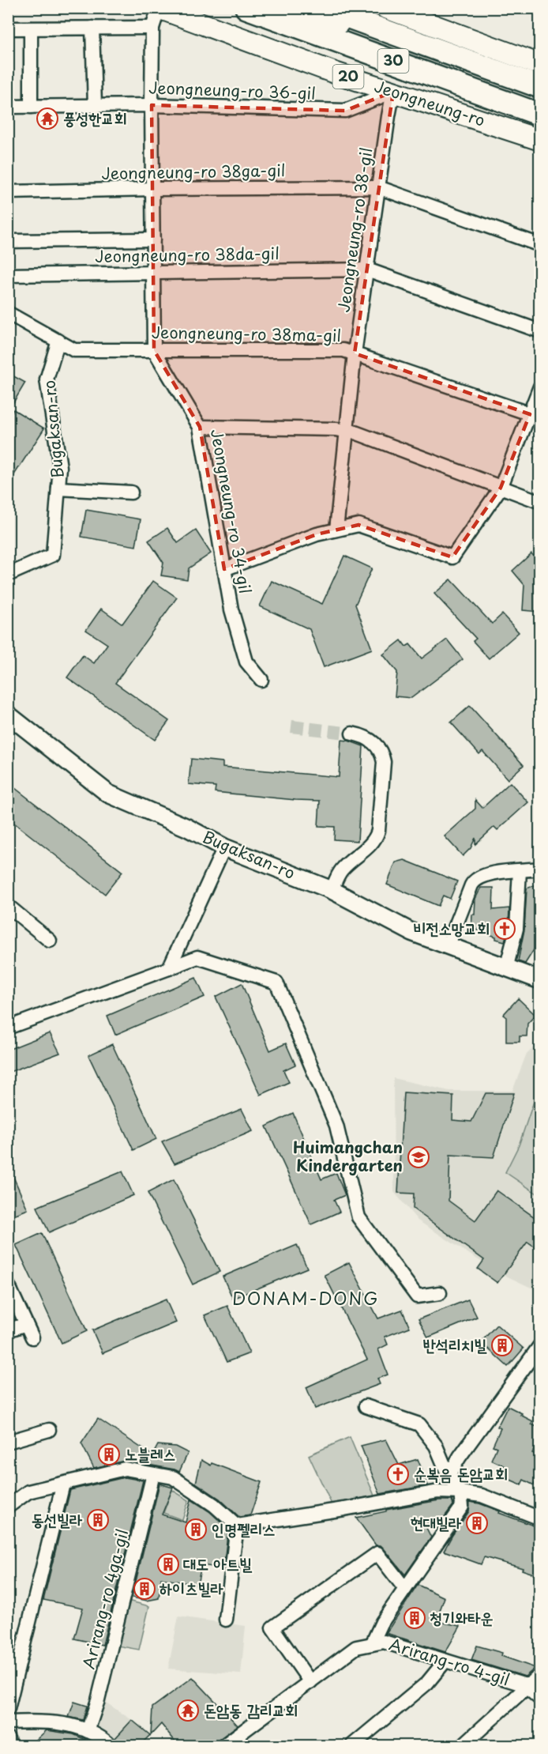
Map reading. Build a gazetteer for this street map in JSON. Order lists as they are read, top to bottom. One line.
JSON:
{"streets":{"highway":["30"],"main road":["20","Jeongneung-ro"],"street":["Jeongneung-ro 36-gil","Jeongneung-ro 38ga-gil","Jeongneung-ro 38-gil","Jeongneung-ro 38da-gil","Jeongneung-ro 38ma-gil","Bugaksan-ro","Jeongneung-ro 34-gil","Arirang-ro 4ga-gil","Arirang-ro 4-gil"]},"crossings":[["Jeongneung-ro 36-gil","Jeongneung-ro"],["Jeongneung-ro 36-gil","Jeongneung-ro 38-gil"],["Jeongneung-ro","Jeongneung-ro 38-gil"],["Jeongneung-ro 38ga-gil","Jeongneung-ro 38-gil"],["Jeongneung-ro 38-gil","Jeongneung-ro 38da-gil"],["Jeongneung-ro 38-gil","Jeongneung-ro 38ma-gil"],["Jeongneung-ro 38ma-gil","Bugaksan-ro"],["Jeongneung-ro 38ma-gil","Jeongneung-ro 34-gil"]],"districts":["DONAM-DONG"],"places":{"temple":["풍성한교회","돈암동 감리교회"],"church":["비전소망교회","순복음 돈암교회"],"school or university":["Huimangchan Kindergarten"],"building":["반석리치빌","노블레스","동선빌라","현대빌라","인명펠리스","대도 아트빌","하이츠빌라","청기와타운"]}}
